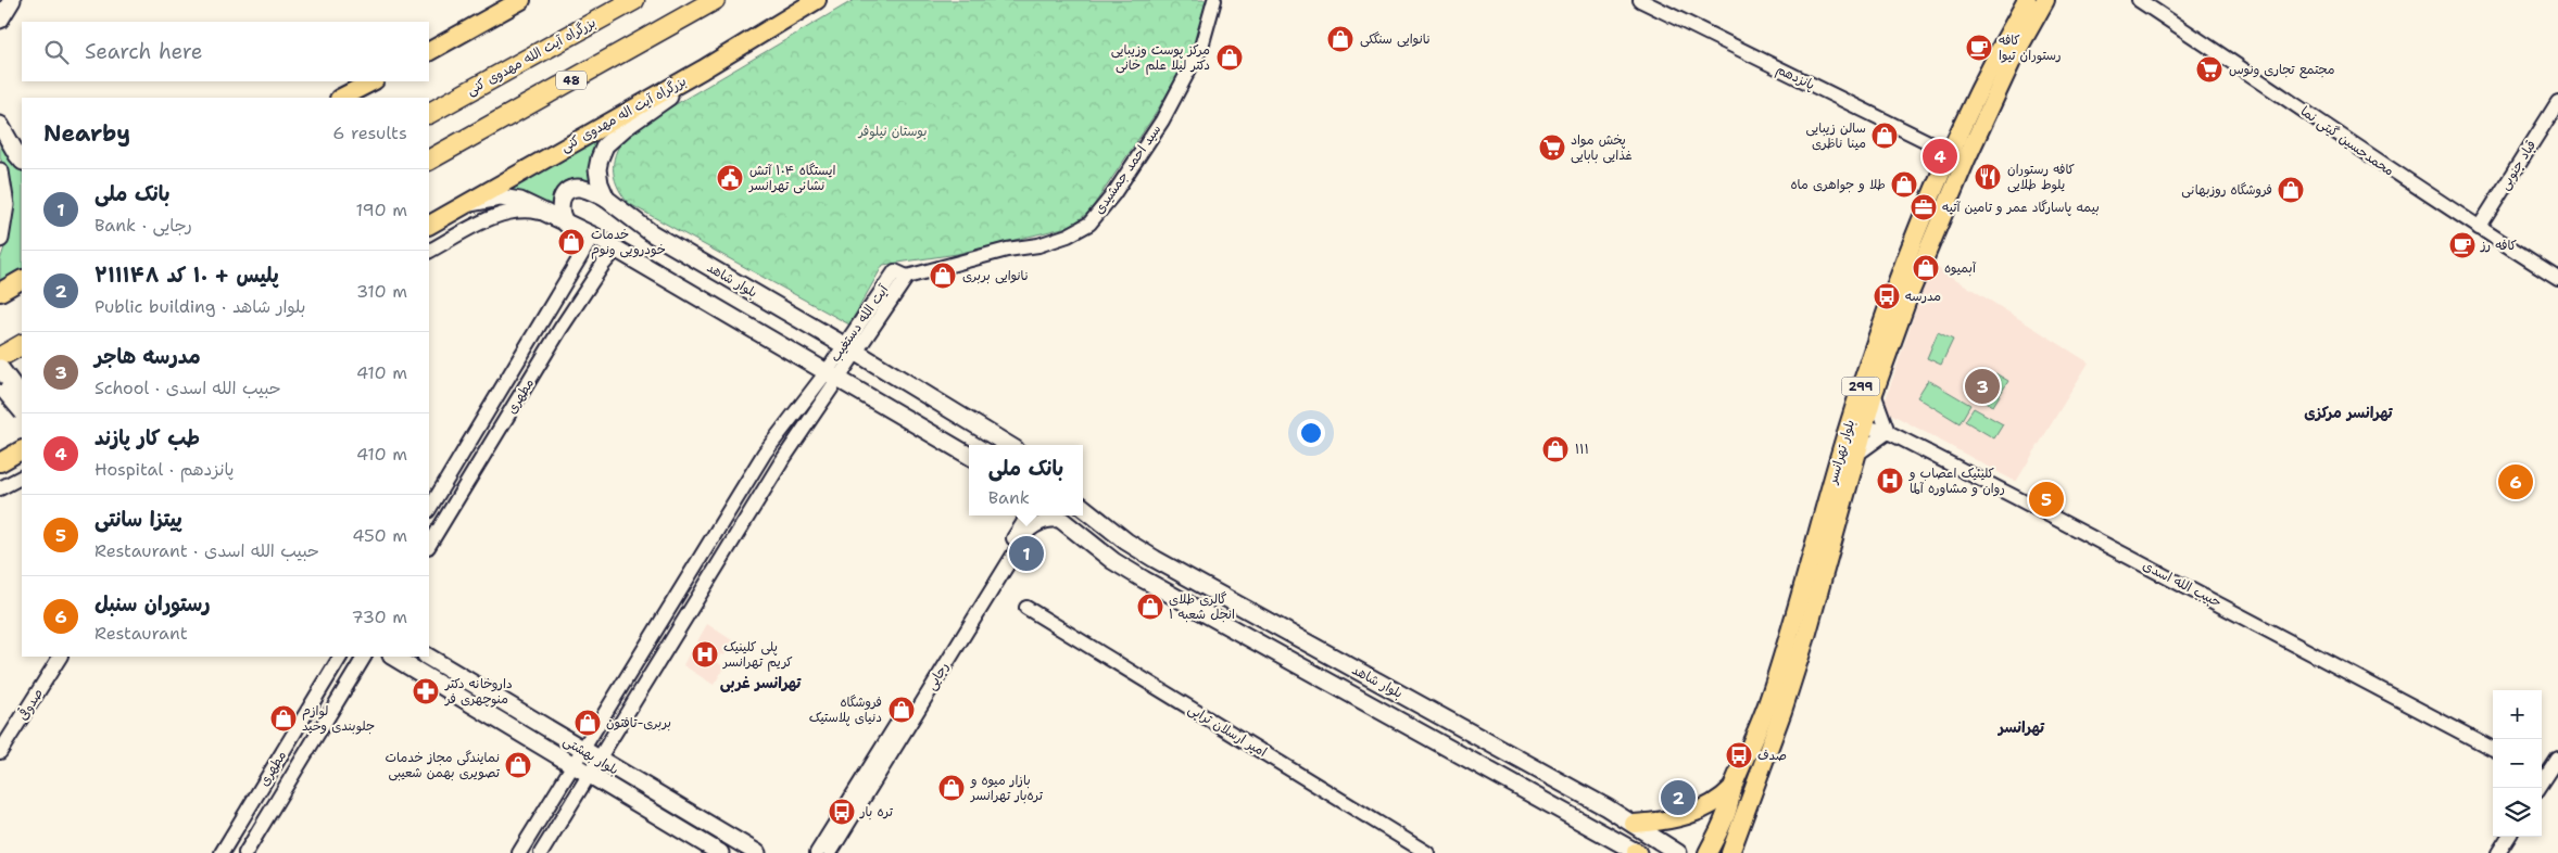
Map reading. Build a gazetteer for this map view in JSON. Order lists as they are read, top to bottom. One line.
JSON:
{"streets":{"highway":["بزرگراه آیت الله مهدوی کنی","48"],"main road":["بزرگراه آیت اله مهدوی کنی","بلوار شاهد","299","بلوار تهرانسر","بلوار بهشتی"],"street":["پانزدهم","محمدحسین گیتی نما","قباد جنوبی","سید احمد جمشیدی","آیت الله دستغیب","مطهری","حبیب الله اسدی","رجایی","صدوقی","امیر ارسلان ترابی"]},"crossings":[["پانزدهم","بلوار تهرانسر"],["محمدحسین گیتی نما","قباد جنوبی"],["سید احمد جمشیدی","آیت الله دستغیب"],["بلوار شاهد","آیت الله دستغیب"],["بلوار شاهد","رجایی"],["آیت الله دستغیب","بلوار بهشتی"],["بلوار تهرانسر","حبیب الله اسدی"]],"districts":["تهرانسر مرکزی","تهرانسر غربی","تهرانسر"],"parks":["بوستان نیلوفر"],"places":{"shop":["نانوایی سنگکی","مرکز پوست وزیبایی دکتر لیلا علم خانی","سالن زیبایی مینا ناظری","طلا و جواهری ماه","فروشگاه روزبهانی","خدمات خودرویی ونوم","آبمیوه","نانوایی بربری","۱۱۱","گالری طلای انجل شعبه ۱","فروشگاه دنیای پلاستیک","لوازم جلوبندی وحید","بربری-تافتون","نمایندگی مجاز خدمات تصویری بهمن شعیبی","بازار میوه و تره‌بار تهرانسر"],"cafe":["کافه رستوران تیوا","کافه رز"],"supermarket":["مجتمع تجاری ونوس","پخش مواد غذایی بابایی"],"restaurant":["کافه رستوران يلوط طلایی"],"public building":["ایستگاه ۱۰۴ آتش ‌نشانی تهرانسر"],"office":["بیمه پاسارگاد عمر و تامین آتیه"],"bus stop":["مدرسه","صدف","تره بار"],"hospital":["کلینیک اعصاب و روان و مشاوره آلما","پلی کلینیک کریم تهرانسر"],"pharmacy":["داروخانه دکتر منوچهری فر"]},"page":{"search":"Search here","heading":["Nearby","6 results"],"pins":["4","3","6","5","1","2"],"list":[{"mark":"1","name":"بانک ملی","note":"Bank · رجایی","value":"190 m"},{"mark":"2","name":"پلیس + ۱۰ کد ۲۱۱۱۴۸","note":"Public building · بلوار شاهد","value":"310 m"},{"mark":"3","name":"مدرسه هاجر","note":"School · حبیب الله اسدی","value":"410 m"},{"mark":"4","name":"طب کار پازند","note":"Hospital · پانزدهم","value":"410 m"},{"mark":"5","name":"پیتزا سانتی","note":"Restaurant · حبیب الله اسدی","value":"450 m"},{"mark":"6","name":"رستوران سنبل","note":"Restaurant","value":"730 m"}],"popup":["بانک ملی","Bank"],"map_buttons":["+","−"]}}
